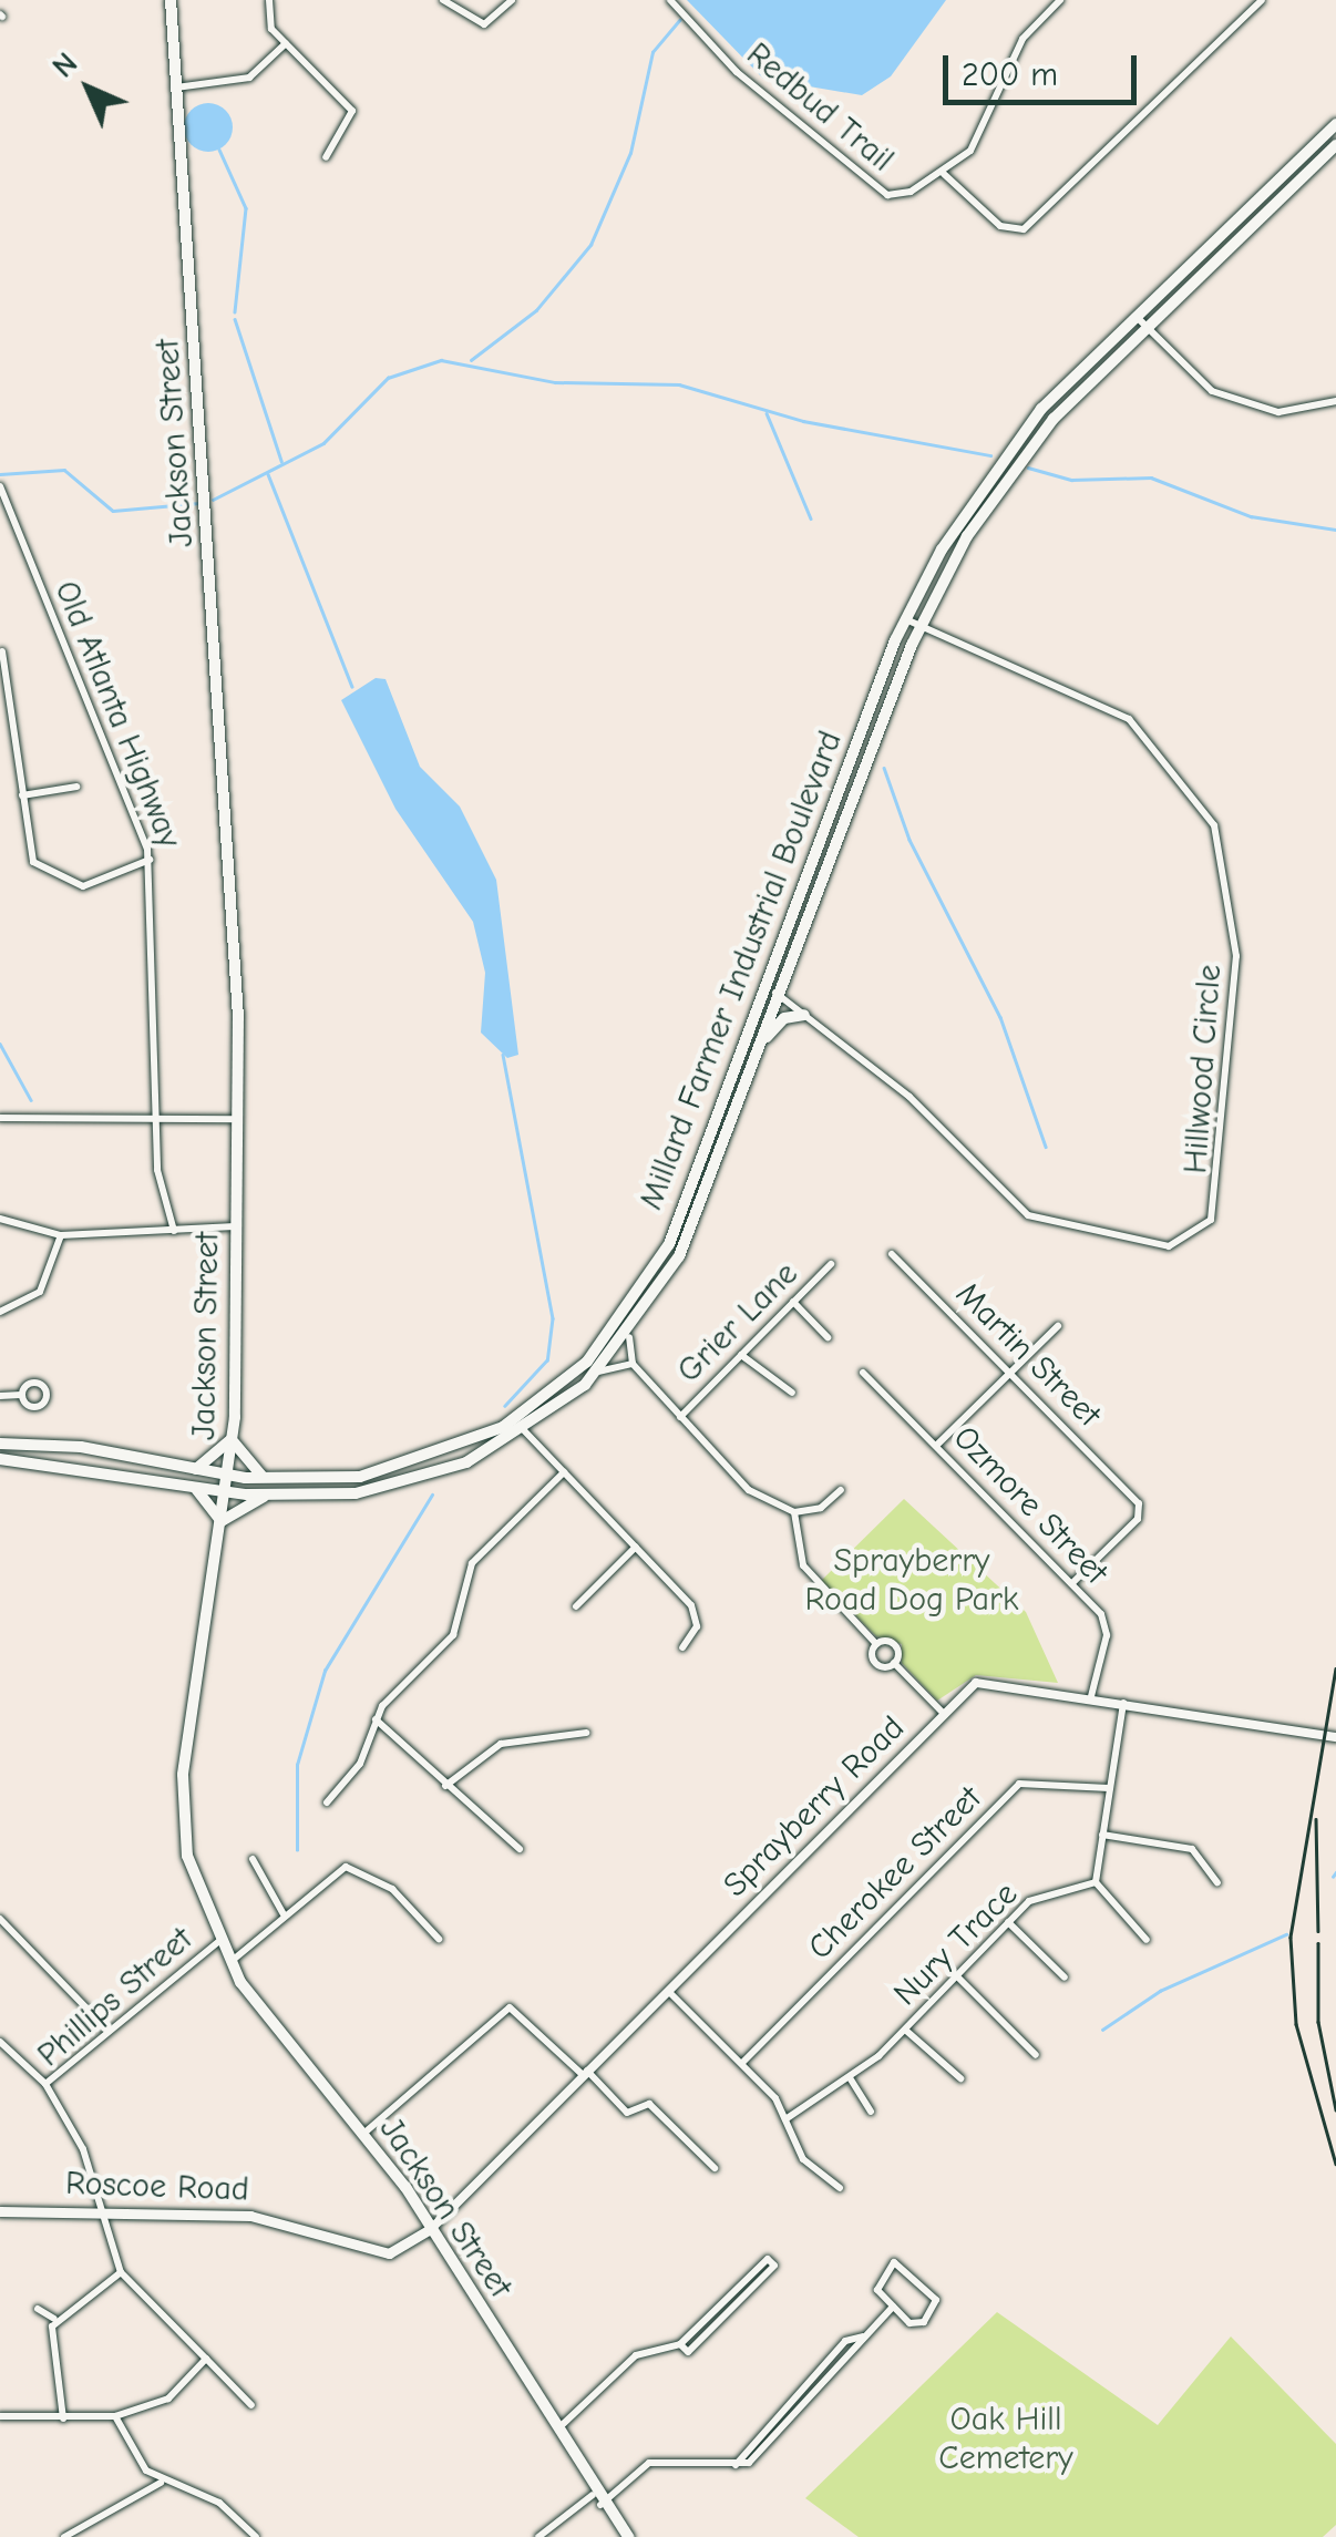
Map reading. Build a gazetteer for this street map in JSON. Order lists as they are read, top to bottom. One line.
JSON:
{"streets":{"main road":["Jackson Street","Millard Farmer Industrial Boulevard","Roscoe Road"],"street":["Redbud Trail","Old Atlanta Highway","Hillwood Circle","Grier Lane","Martin Street","Ozmore Street","Sprayberry Road","Cherokee Street","Nury Trace","Phillips Street"]},"crossings":[["Jackson Street","Millard Farmer Industrial Boulevard"],["Jackson Street","Sprayberry Road"],["Jackson Street","Phillips Street"],["Jackson Street","Roscoe Road"],["Millard Farmer Industrial Boulevard","Hillwood Circle"],["Martin Street","Ozmore Street"],["Ozmore Street","Sprayberry Road"],["Sprayberry Road","Roscoe Road"],["Phillips Street","Roscoe Road"]],"parks":["Sprayberry Road Dog Park","Oak Hill Cemetery"],"scale_bar":"200 m","north":"top left"}
